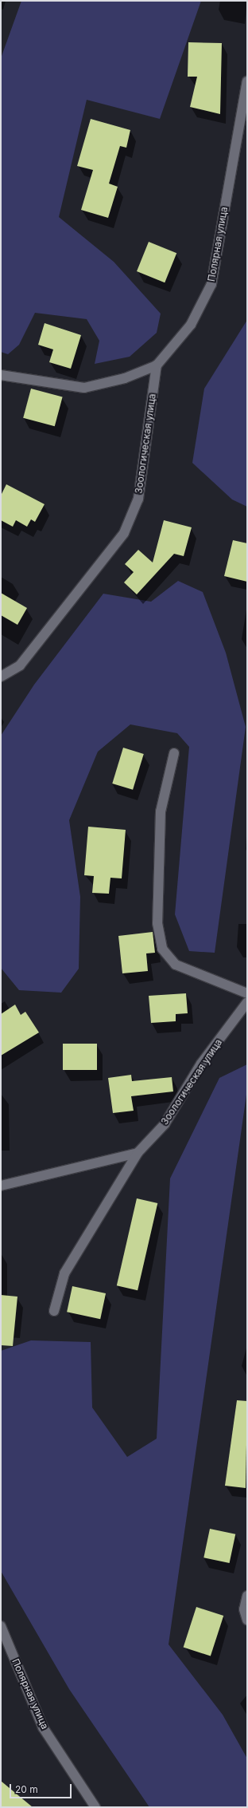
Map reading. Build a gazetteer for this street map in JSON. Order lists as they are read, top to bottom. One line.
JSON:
{"streets":{"street":["Полярная улица","Зоологическая улица"]},"crossings":[["Полярная улица","Зоологическая улица"]],"scale_bar":"20 m"}
